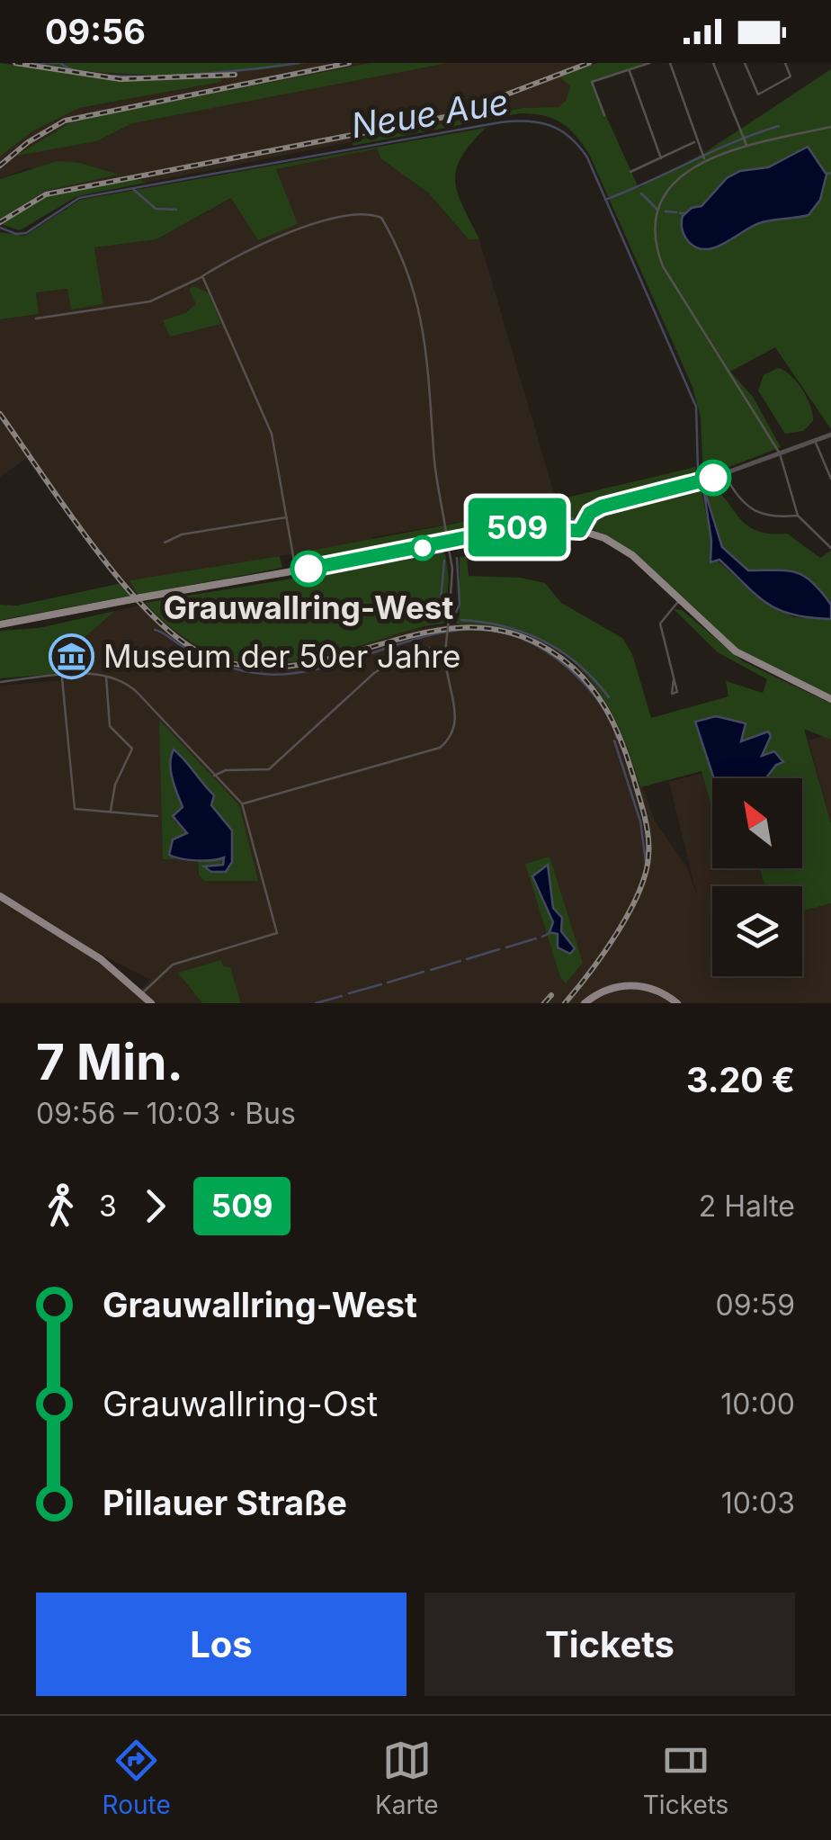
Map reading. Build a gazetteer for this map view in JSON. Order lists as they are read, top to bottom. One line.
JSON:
{"water":["Neue Aue"],"places":{"other":["Grauwallring-West"],"museum":["Museum der 50er Jahre"]},"lines":["bus line 509"],"north":"top left","page":{"status":"09:56","on_map":"509","heading":["7 Min.","09:56 – 10:03 · Bus","3.20 €"],"legs":["3","509","2 Halte"],"list":[{"name":"Grauwallring-West","value":"09:59"},{"name":"Grauwallring-Ost","value":"10:00"},{"name":"Pillauer Straße","value":"10:03"}],"buttons":["Los","Tickets"],"tabs":["Route","Karte","Tickets"]}}
